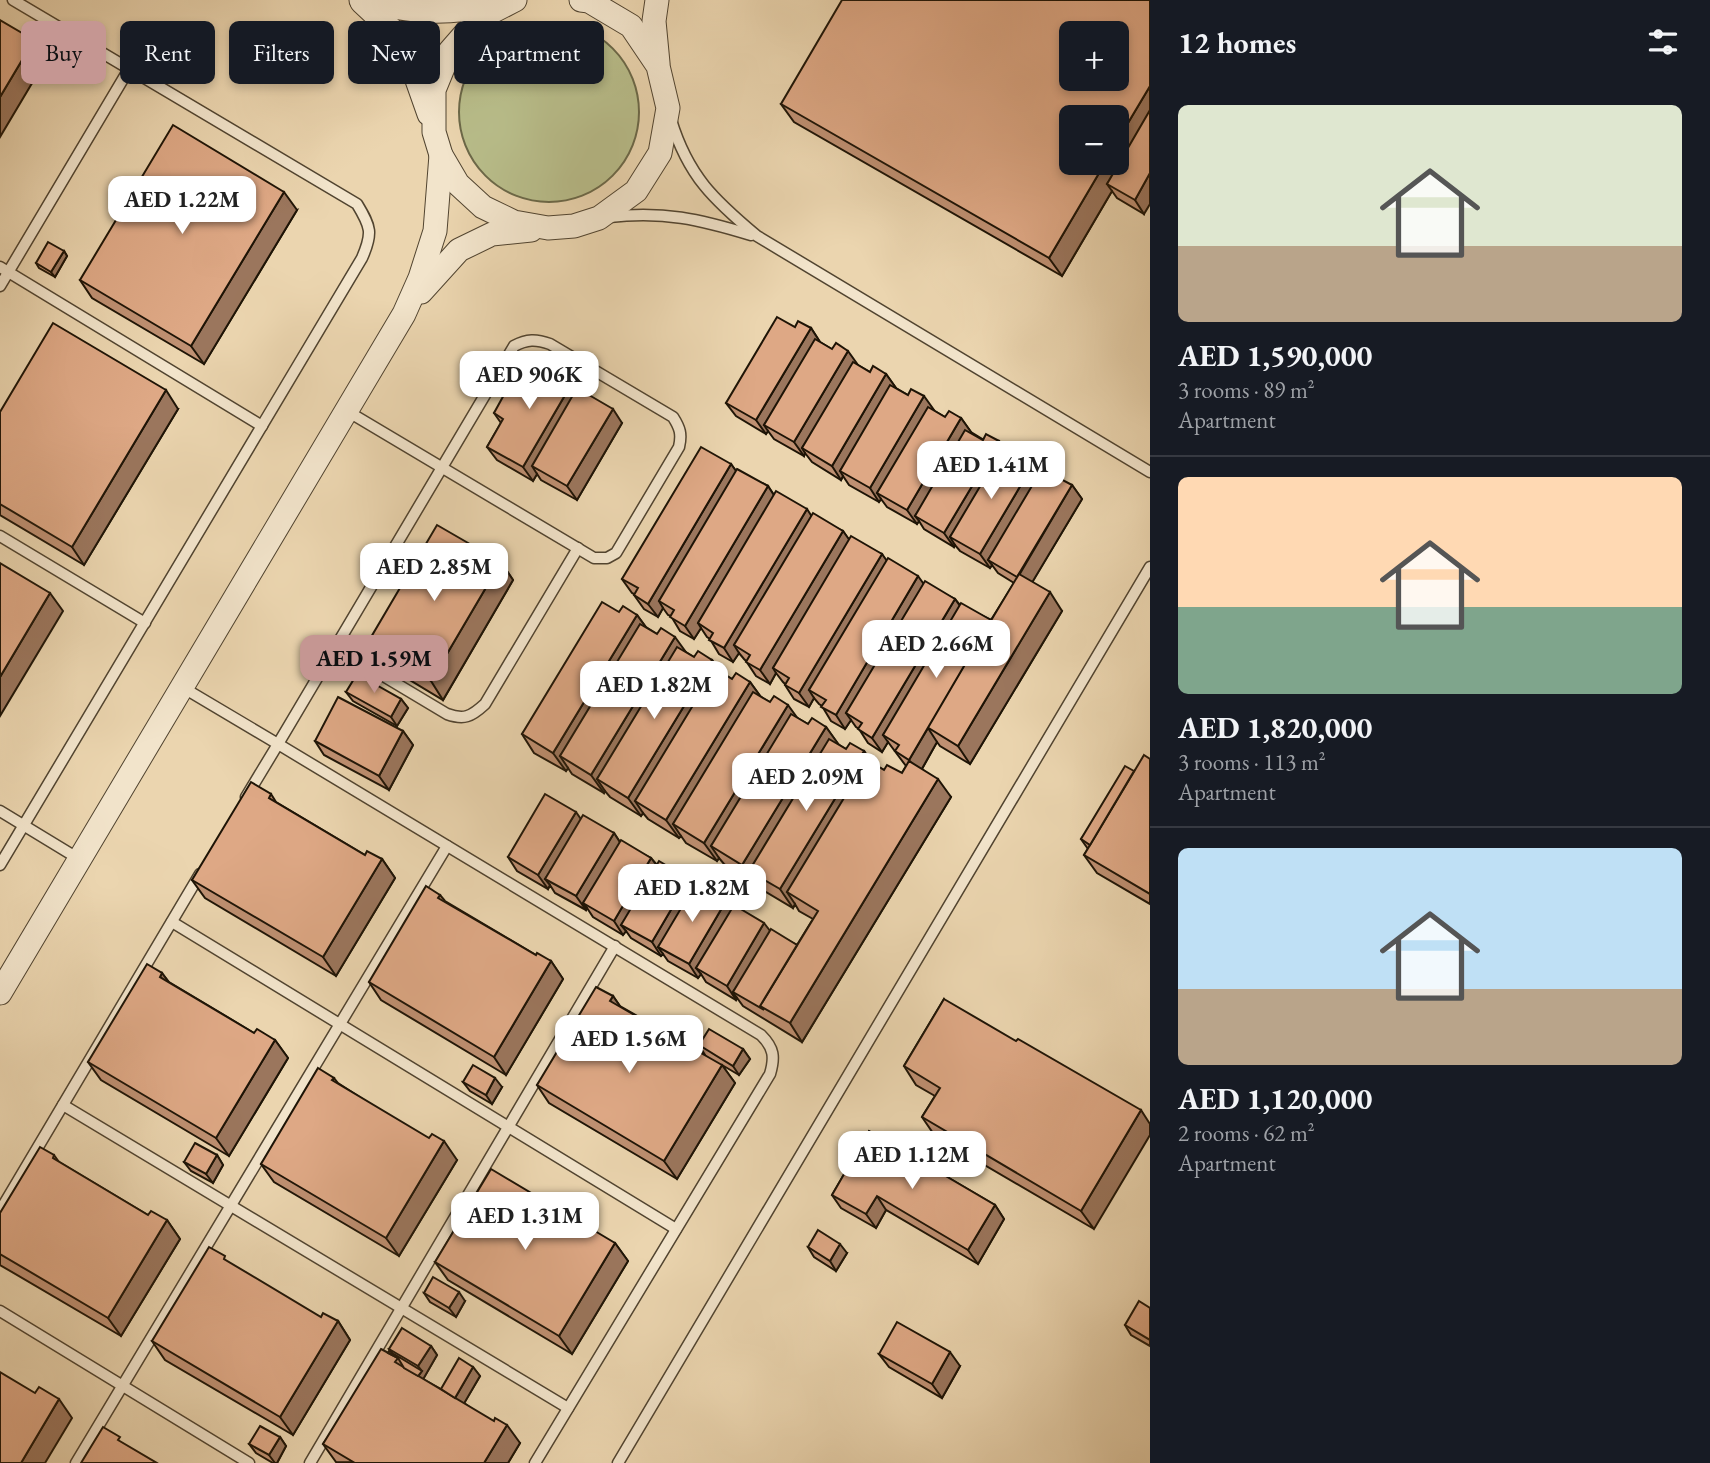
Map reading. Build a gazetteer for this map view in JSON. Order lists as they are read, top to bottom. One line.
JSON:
{"page":{"heading":"12 homes","map_buttons":["+","−"],"chip":["Buy","Rent","Filters","New","Apartment"],"list":[{"name":"AED 1,590,000","note":"3 rooms · 89 m² · Apartment"},{"name":"AED 1,820,000","note":"3 rooms · 113 m² · Apartment"},{"name":"AED 1,120,000","note":"2 rooms · 62 m² · Apartment"}],"price":["AED 1.22M","AED 906K","AED 1.41M","AED 2.85M","AED 2.66M","AED 1.59M","AED 1.82M","AED 2.09M","AED 1.82M","AED 1.56M","AED 1.12M","AED 1.31M"]}}
